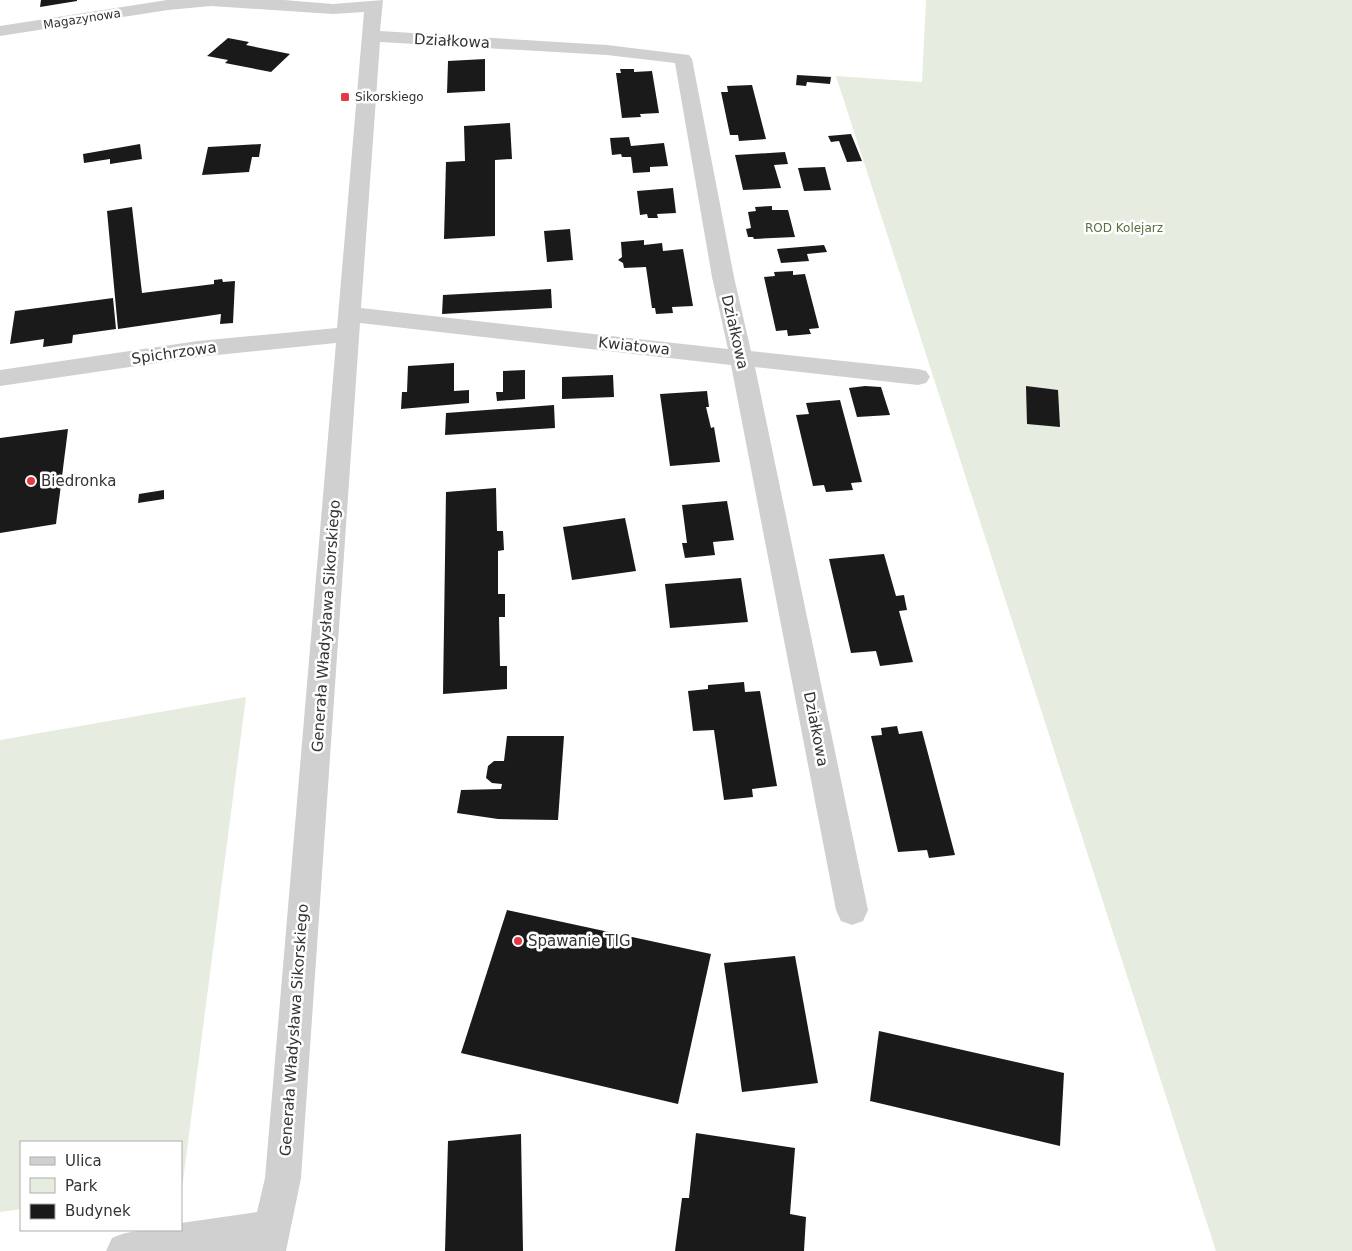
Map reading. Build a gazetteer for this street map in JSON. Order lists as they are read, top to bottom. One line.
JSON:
{"streets":{"street":["Magazynowa","Działkowa","Kwiatowa","Spichrzowa","Generała Władysława Sikorskiego"]},"crossings":[["Magazynowa","Generała Władysława Sikorskiego"],["Działkowa","Kwiatowa"],["Działkowa","Generała Władysława Sikorskiego"],["Kwiatowa","Spichrzowa"],["Kwiatowa","Generała Władysława Sikorskiego"],["Spichrzowa","Generała Władysława Sikorskiego"]],"parks":["ROD Kolejarz"],"places":{"transit":["Sikorskiego"],"other":["Biedronka","Spawanie TIG"]},"legend":["Ulica","Park","Budynek"]}
